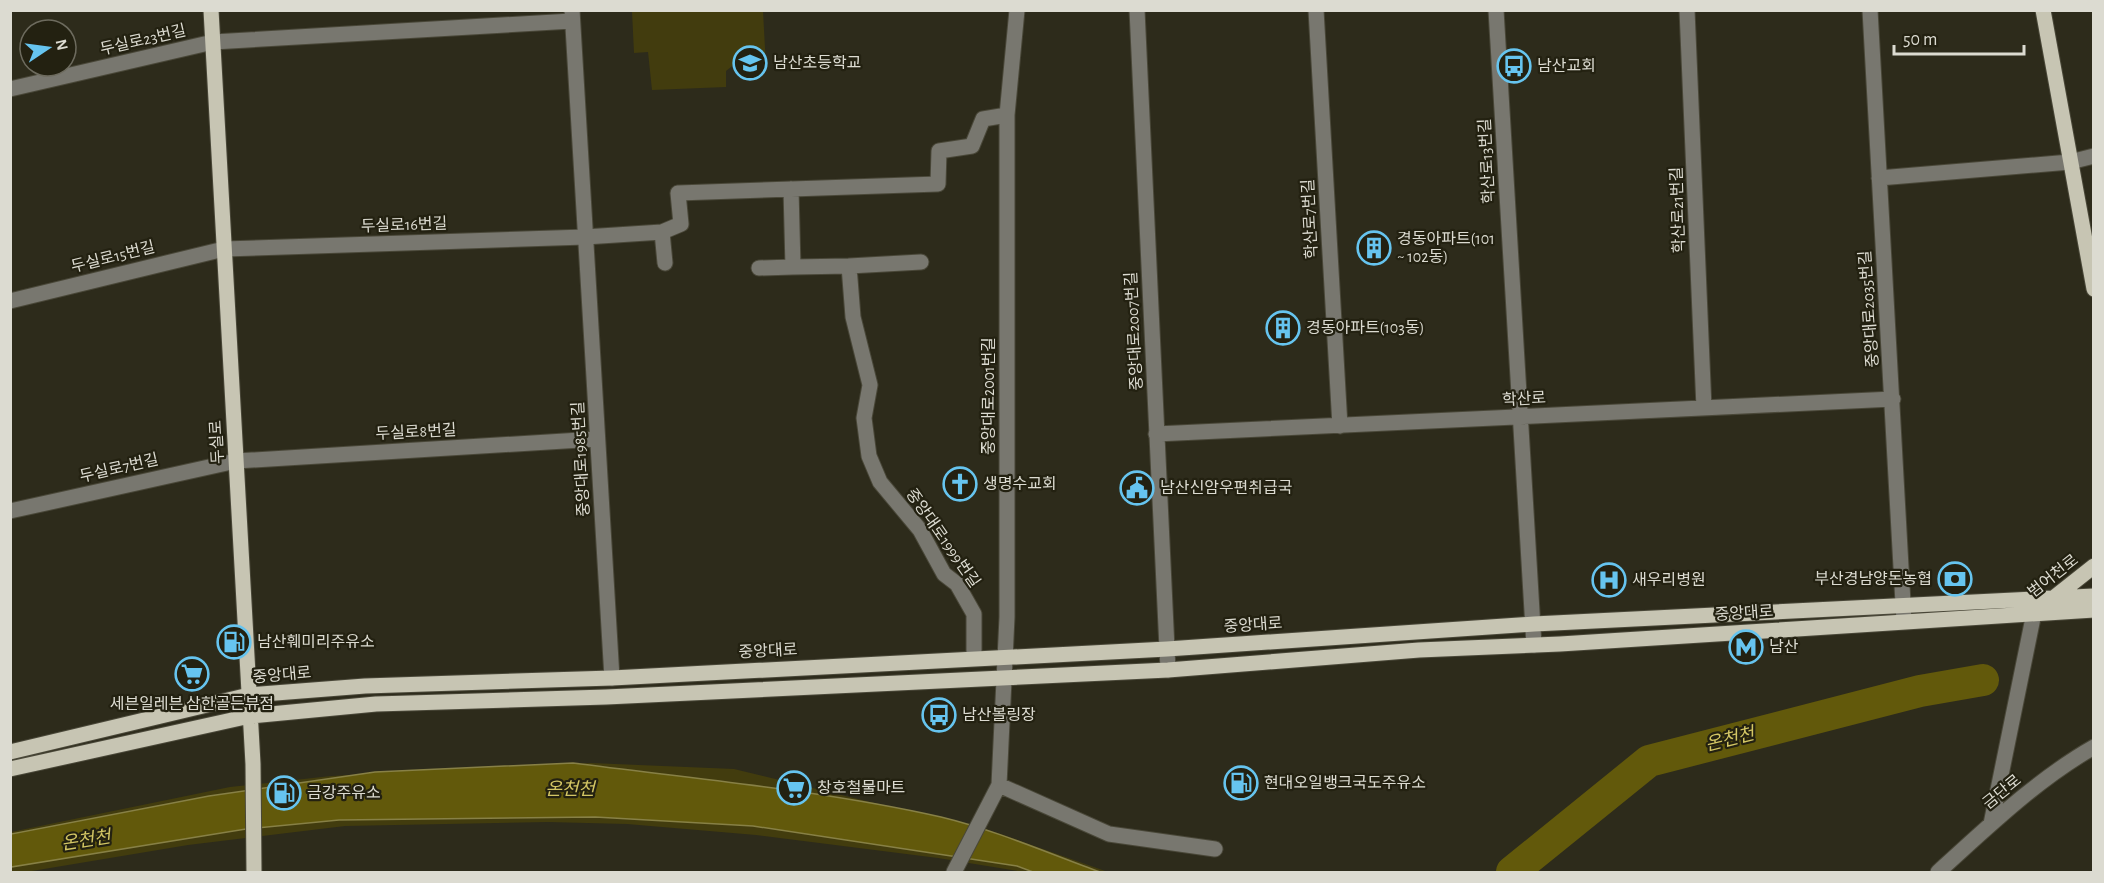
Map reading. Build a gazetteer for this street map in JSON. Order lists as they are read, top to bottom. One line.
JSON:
{"streets":{"main road":["두실로","범어천로","중앙대로"],"street":["두실로23번길","학산로13번길","학산로21번길","학산로7번길","두실로16번길","두실로15번길","중앙대로2035번길","중앙대로2007번길","중앙대로2001번길","학산로","두실로8번길","중앙대로1985번길","두실로7번길","중앙대로1999번길","금단로"]},"crossings":[["두실로23번길","두실로"],["두실로23번길","중앙대로1985번길"],["학산로13번길","학산로"],["학산로21번길","학산로"],["학산로7번길","학산로"],["두실로16번길","두실로15번길"],["두실로16번길","두실로"],["두실로16번길","중앙대로1985번길"],["두실로15번길","두실로"],["중앙대로2035번길","학산로"],["중앙대로2035번길","중앙대로"],["중앙대로2007번길","학산로"],["중앙대로2007번길","중앙대로"],["중앙대로2001번길","중앙대로"],["두실로8번길","두실로"],["두실로8번길","중앙대로1985번길"],["두실로8번길","두실로7번길"],["두실로","두실로7번길"],["두실로","중앙대로"],["중앙대로1985번길","중앙대로"],["중앙대로1999번길","중앙대로"],["범어천로","중앙대로"]],"water":["온천천"],"places":{"school or university":["남산초등학교"],"bus stop":["남산교회","남산볼링장"],"building":["경동아파트(101 ~ 102동)","경동아파트(103동)"],"church":["생명수교회"],"public building":["남산신암우편취급국"],"bank":["부산경남양돈농협"],"hospital":["새우리병원"],"fuel station":["남산훼미리주유소","현대오일뱅크국도주유소","금강주유소"],"metro station":["남산"],"supermarket":["세븐일레븐 삼한골든뷰점","창호철물마트"]},"scale_bar":"50 m","north":"right"}
